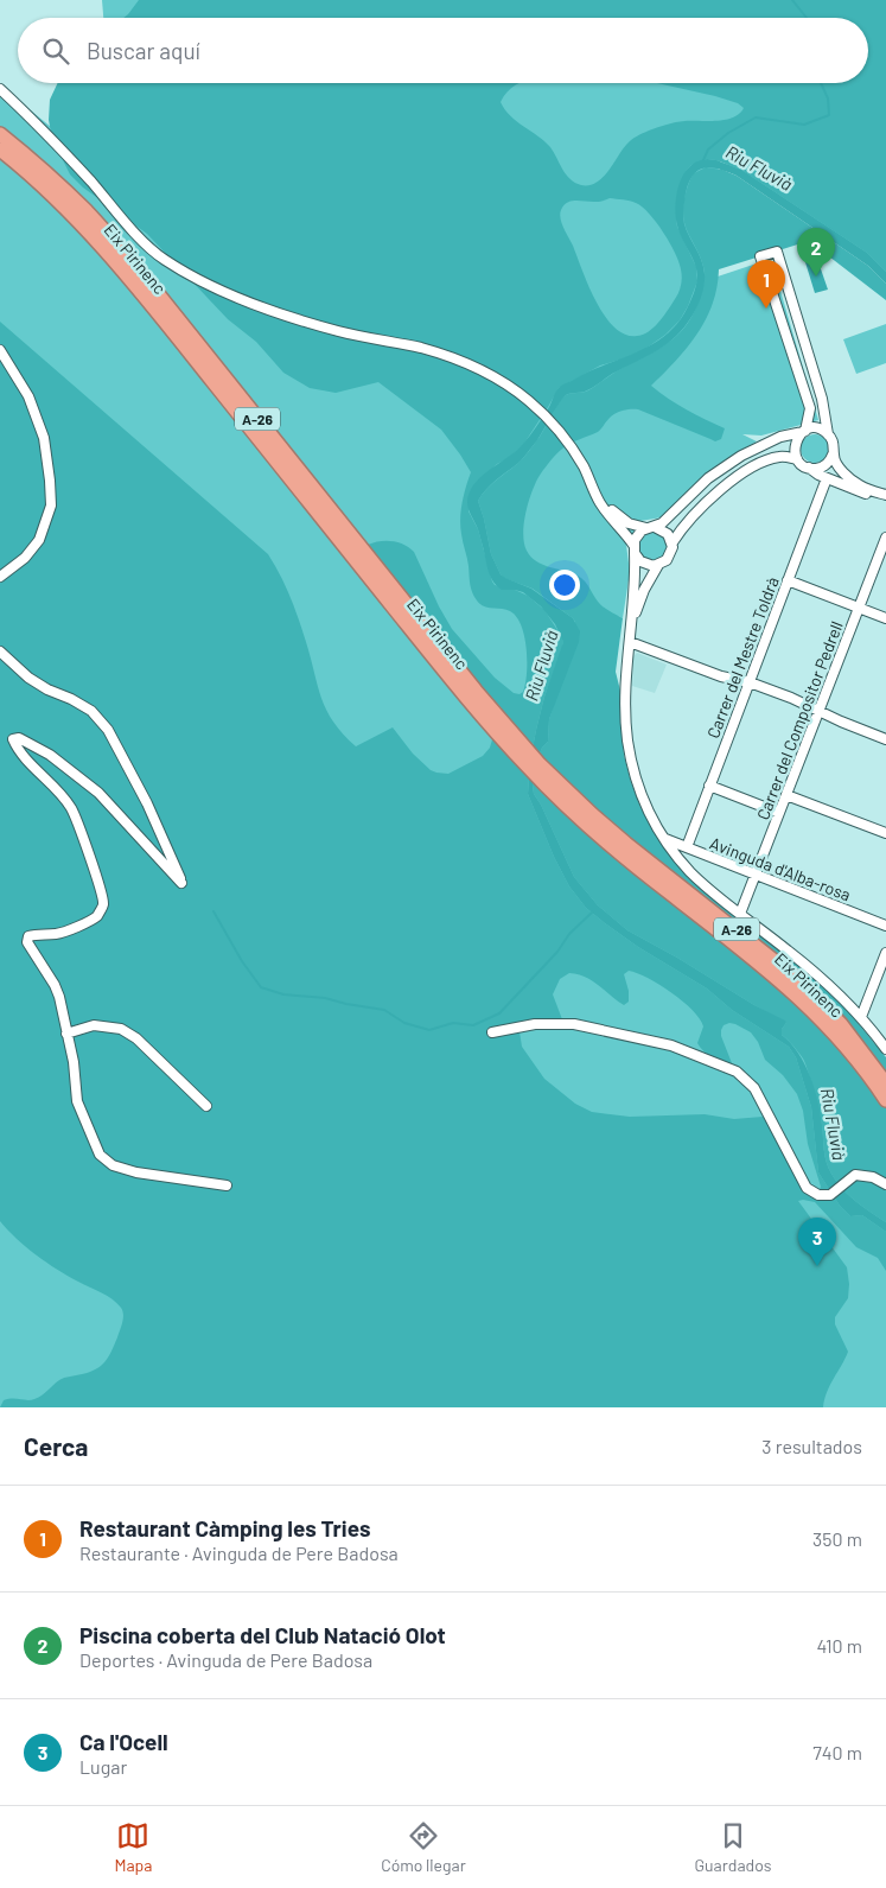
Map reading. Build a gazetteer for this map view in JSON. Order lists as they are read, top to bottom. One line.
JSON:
{"streets":{"highway":["Eix Pirinenc","A-26"],"street":["Carrer del Mestre Toldrà","Carrer del Compositor Pedrell","Avinguda d'Alba-rosa"]},"crossings":[["Carrer del Mestre Toldrà","Avinguda d'Alba-rosa"],["Carrer del Compositor Pedrell","Avinguda d'Alba-rosa"]],"water":["Riu Fluvià"],"page":{"search":"Buscar aquí","pins":["2","1","3"],"heading":["Cerca","3 resultados"],"list":[{"mark":"1","name":"Restaurant Càmping les Tries","note":"Restaurante · Avinguda de Pere Badosa","value":"350 m"},{"mark":"2","name":"Piscina coberta del Club Natació Olot","note":"Deportes · Avinguda de Pere Badosa","value":"410 m"},{"mark":"3","name":"Ca l'Ocell","note":"Lugar","value":"740 m"}],"nav":["Mapa","Cómo llegar","Guardados"]}}
